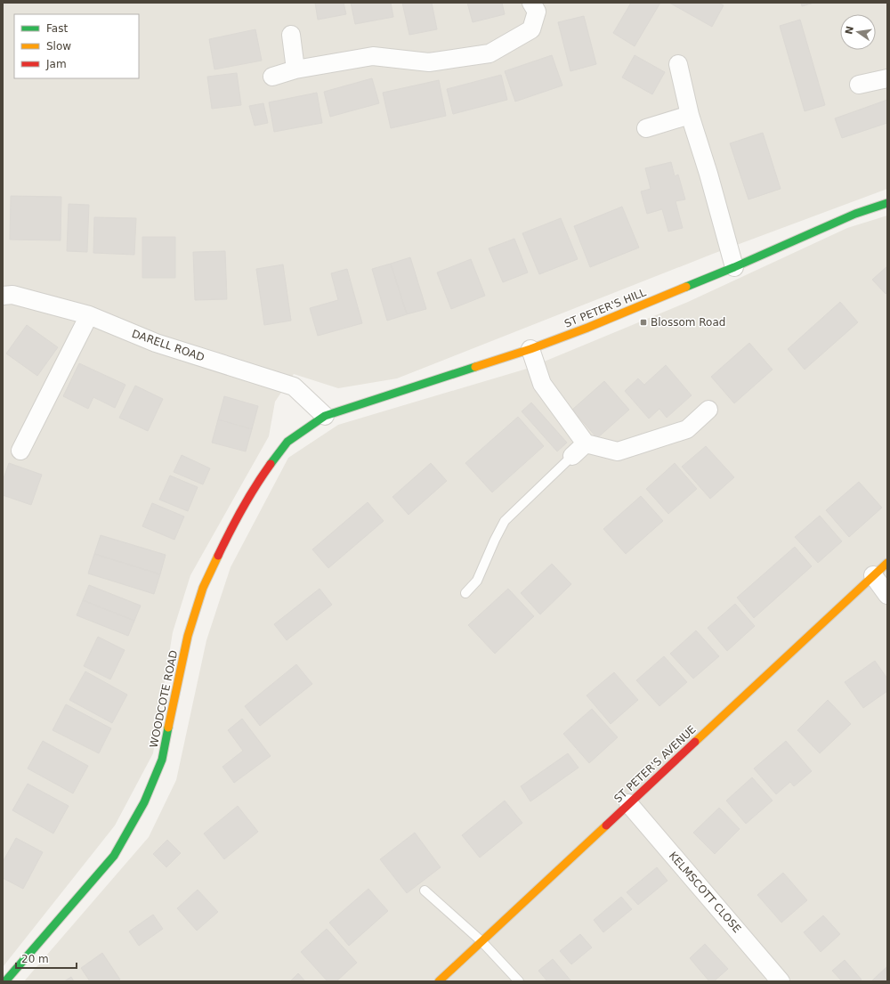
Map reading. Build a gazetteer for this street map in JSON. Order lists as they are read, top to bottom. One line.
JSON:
{"streets":{"main road":["ST PETER'S HILL","WOODCOTE ROAD","ST PETER'S AVENUE"],"street":["DARELL ROAD","KELMSCOTT CLOSE"]},"crossings":[["ST PETER'S HILL","DARELL ROAD"],["ST PETER'S HILL","WOODCOTE ROAD"],["DARELL ROAD","WOODCOTE ROAD"],["ST PETER'S AVENUE","KELMSCOTT CLOSE"]],"places":{"transit":["Blossom Road"]},"legend":["Fast","Slow","Jam"],"scale_bar":"20 m","north":"left"}
